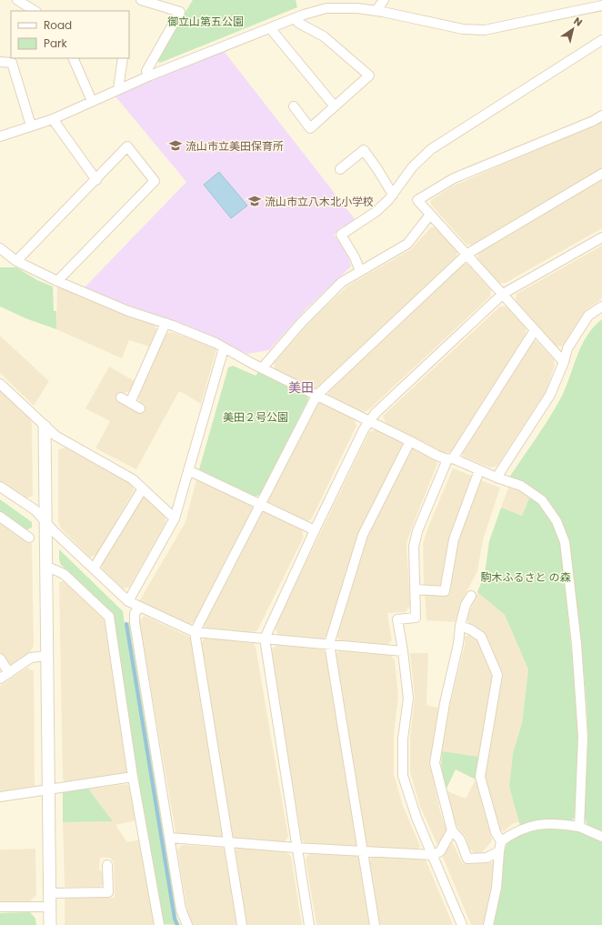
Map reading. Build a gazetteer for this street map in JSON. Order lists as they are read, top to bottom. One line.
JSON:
{"districts":["美田"],"parks":["御立山第五公園","美田２号公園","駒木ふるさと の森"],"places":{"school or university":["流山市立美田保育所","流山市立八木北小学校"]},"legend":["Road","Park"],"north":"top right"}
